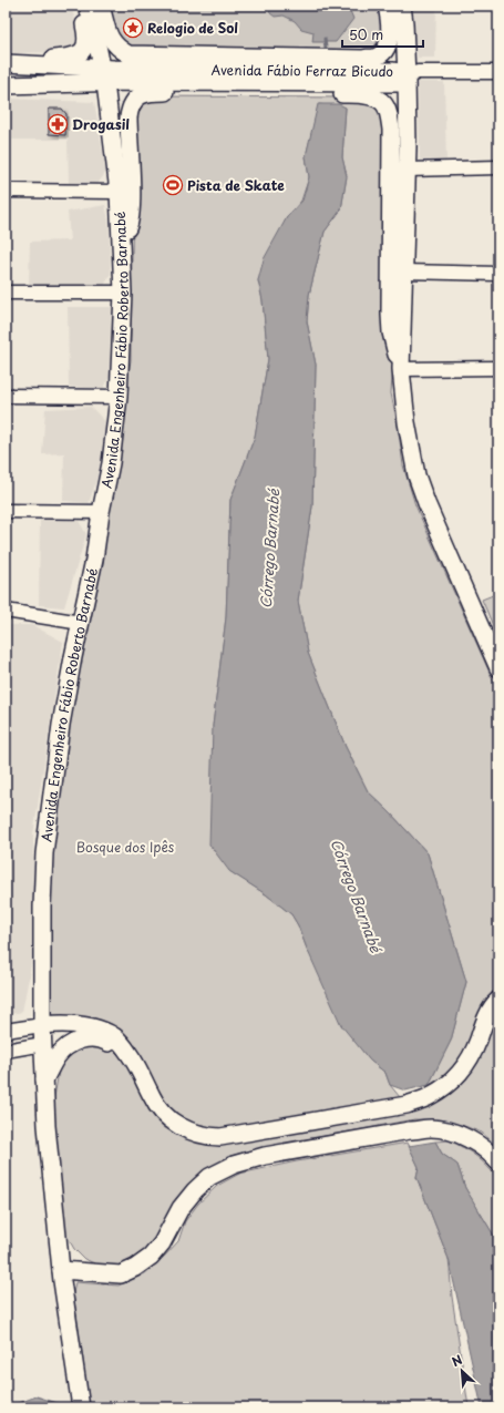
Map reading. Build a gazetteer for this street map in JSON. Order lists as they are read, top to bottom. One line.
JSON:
{"streets":{"main road":["Avenida Fábio Ferraz Bicudo","Avenida Engenheiro Fábio Roberto Barnabé"]},"crossings":[["Avenida Fábio Ferraz Bicudo","Avenida Engenheiro Fábio Roberto Barnabé"]],"water":["Córrego Barnabé"],"parks":["Bosque dos Ipês"],"places":{"place":["Relogio de Sol"],"pharmacy":["Drogasil"],"sports":["Pista de Skate"]},"scale_bar":"50 m","north":"top left"}
